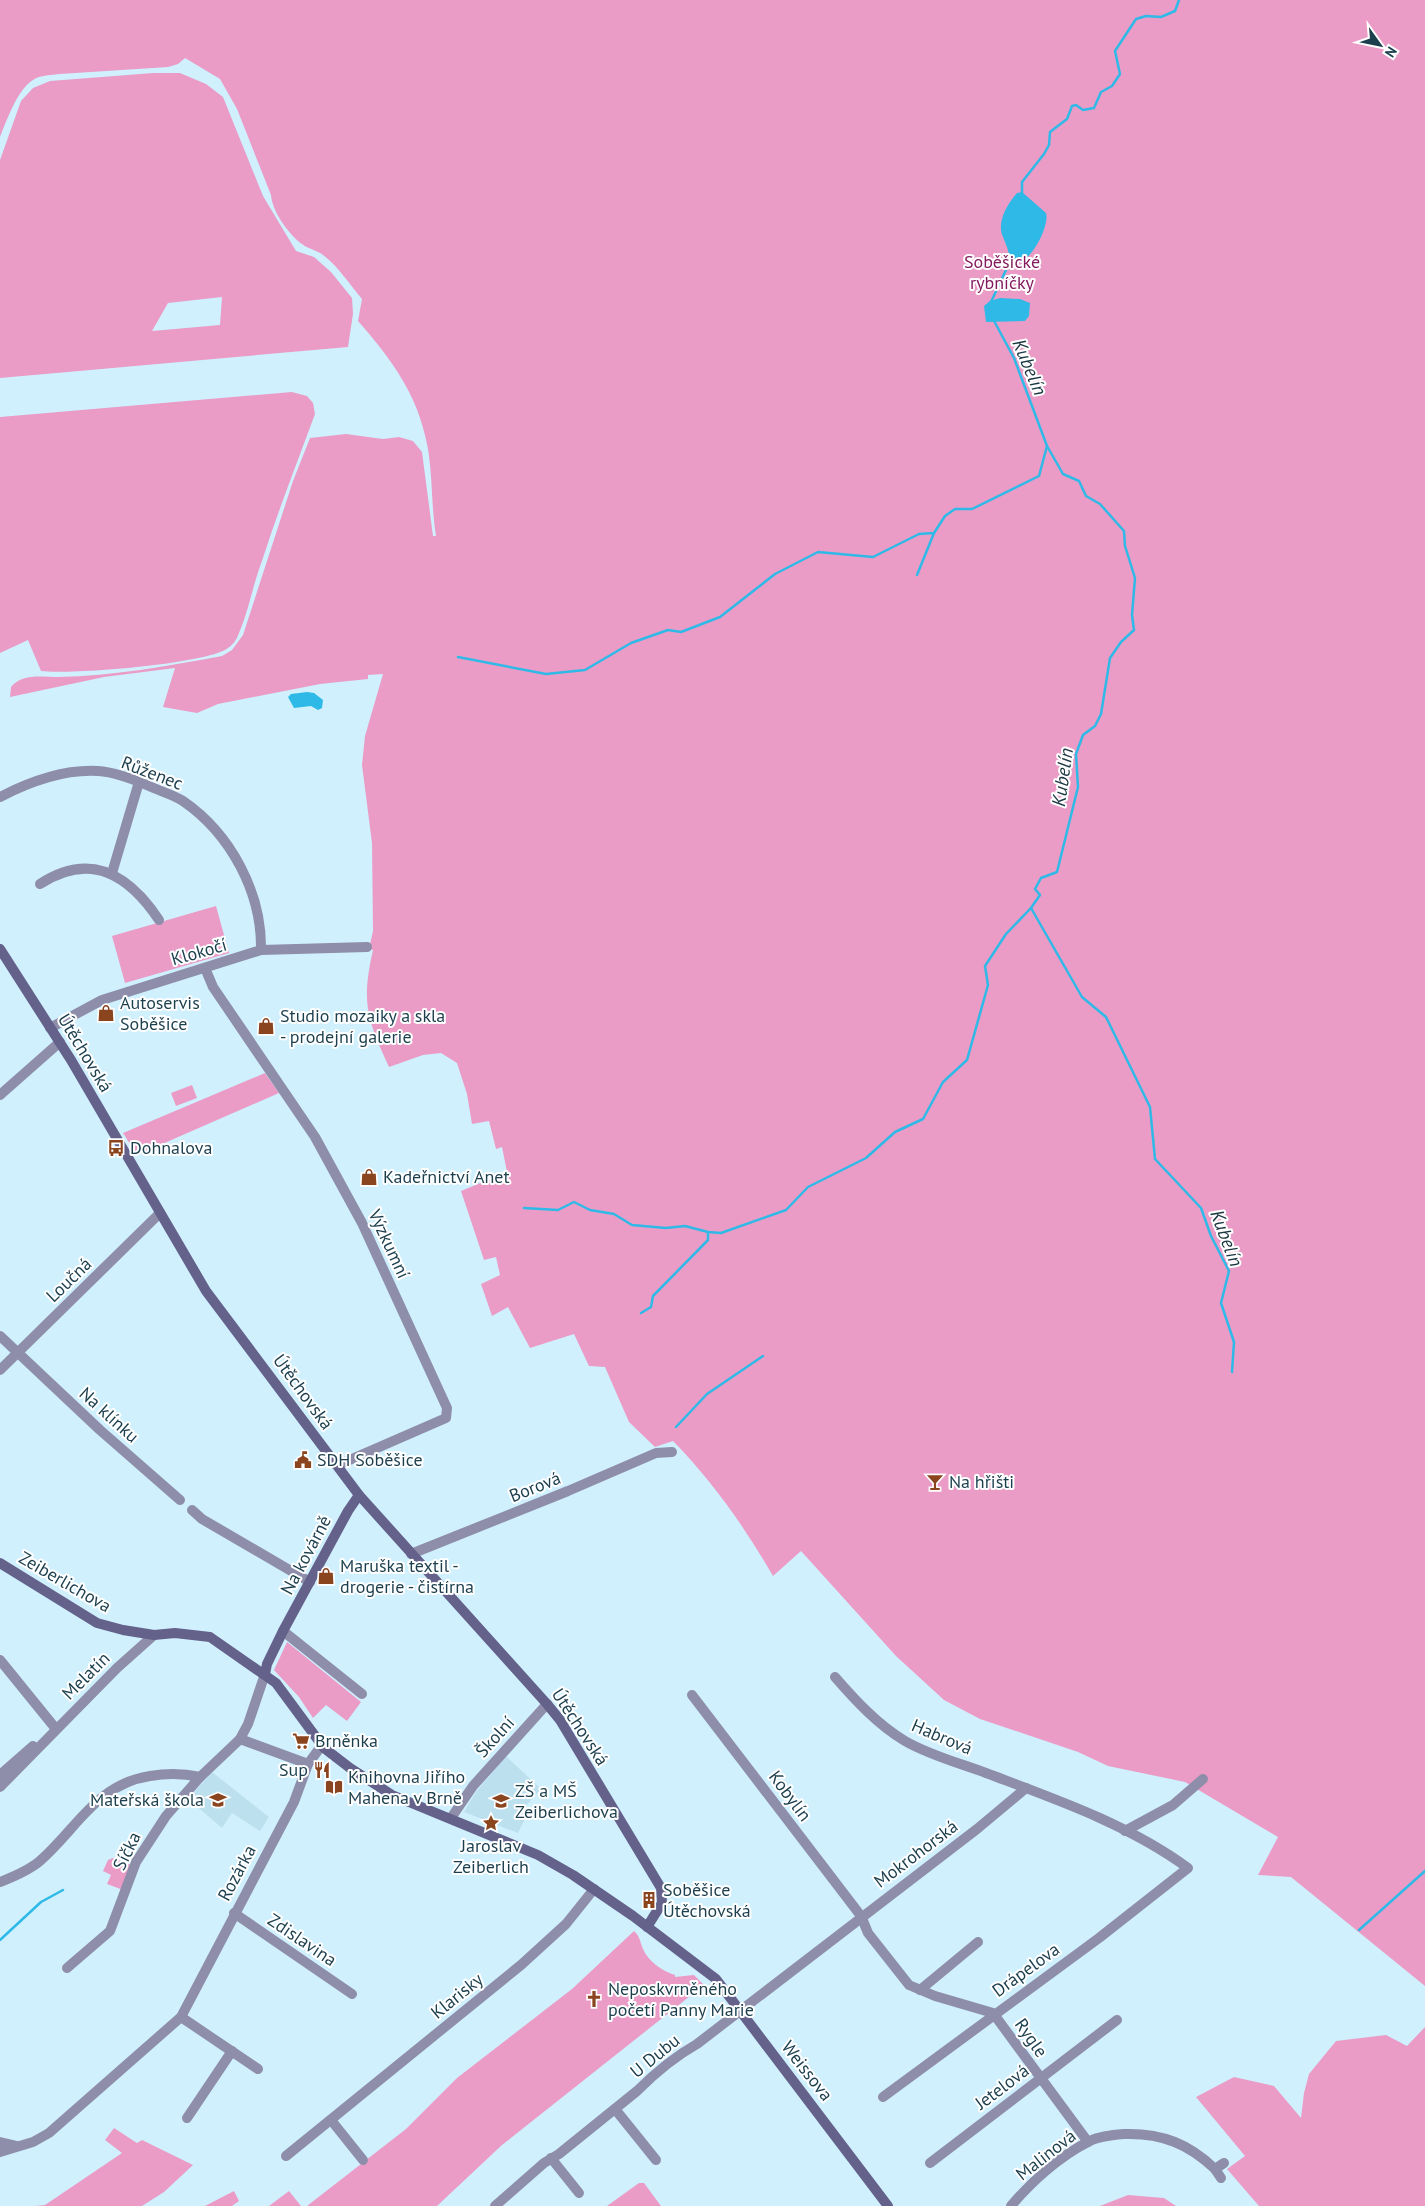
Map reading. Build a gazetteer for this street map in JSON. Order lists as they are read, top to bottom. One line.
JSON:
{"streets":{"street":["Růženec","Klokočí","Útěchovská","Výzkumní","Loučná","Na klínku","Borová","Na kovárně","Zeiberlichova","Melatín","Školní","Habrová","Kobylín","Síčka","Mokrohorská","Rozárka","Zdislavina","Drápelova","Klarisky","Rygle","U Dubu","Weissova","Jetelová","Malinová"]},"crossings":[["Růženec","Klokočí"],["Klokočí","Útěchovská"],["Klokočí","Výzkumní"],["Útěchovská","Výzkumní"],["Útěchovská","Loučná"],["Útěchovská","Borová"],["Útěchovská","Na kovárně"],["Útěchovská","Zeiberlichova"],["Útěchovská","Školní"],["Loučná","Na klínku"],["Na kovárně","Zeiberlichova"],["Na kovárně","Síčka"],["Zeiberlichova","Melatín"],["Zeiberlichova","Školní"],["Zeiberlichova","Síčka"],["Zeiberlichova","Rozárka"],["Zeiberlichova","Klarisky"],["Zeiberlichova","Weissova"],["Habrová","Mokrohorská"],["Kobylín","Mokrohorská"],["Kobylín","Rygle"],["Mokrohorská","Rygle"],["Mokrohorská","U Dubu"],["Mokrohorská","Weissova"],["Rozárka","Zdislavina"],["Drápelova","Rygle"],["Rygle","Jetelová"],["Rygle","Malinová"],["U Dubu","Weissova"]],"water":["Kubelín"],"parks":["Soběšické rybníčky"],"places":{"shop":["Autoservis Soběšice","Studio mozaiky a skla - prodejní galerie","Kadeřnictví Anet","Maruška textil - drogerie - čistírna"],"bus stop":["Dohnalova"],"public building":["SDH Soběšice"],"bar":["Na hřišti"],"supermarket":["Brněnka"],"restaurant":["Sup"],"library":["Knihovna Jiřího Mahena v Brně"],"school or university":["Mateřská škola","ZŠ a MŠ Zeiberlichova"],"place":["Jaroslav Zeiberlich"],"building":["Soběšice Útěchovská"],"church":["Neposkvrněného početí Panny Marie"]},"north":"bottom right"}
